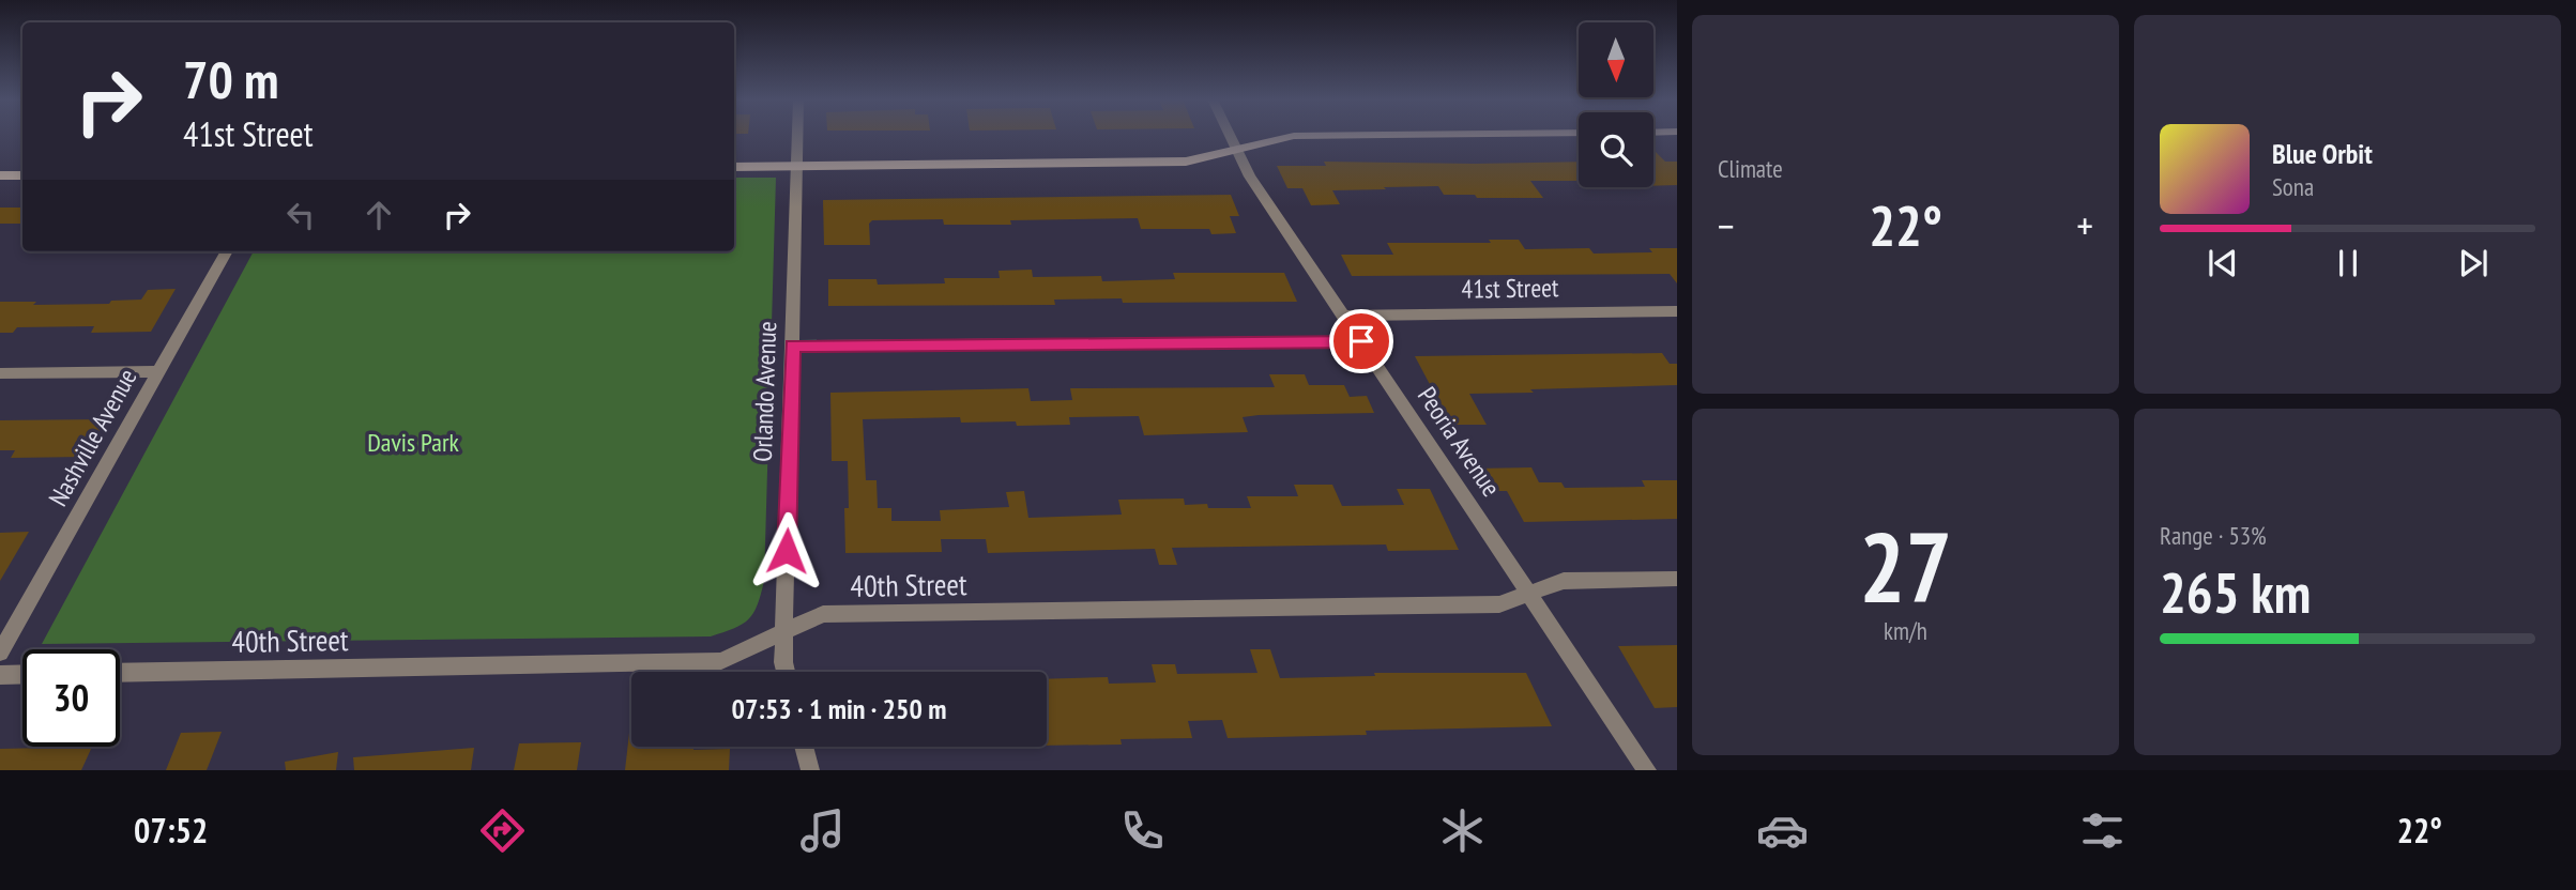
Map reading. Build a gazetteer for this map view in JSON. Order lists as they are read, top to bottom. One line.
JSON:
{"streets":{"street":["41st Street","Orlando Avenue","Nashville Avenue","Peoria Avenue","40th Street"]},"crossings":[["41st Street","Peoria Avenue"],["Orlando Avenue","40th Street"],["Peoria Avenue","40th Street"]],"parks":["Davis Park"],"north":"bottom","page":{"tile":["Climate",["27","km/h"],["Range · 53%","265 km"]],"turn":["70 m","41st Street"],"song":["Blue Orbit","Sona"],"heat":["−","22°","+"],"limit":"30","trip":"07:53 · 1 min · 250 m","tabs":["07:52","22°"]}}
